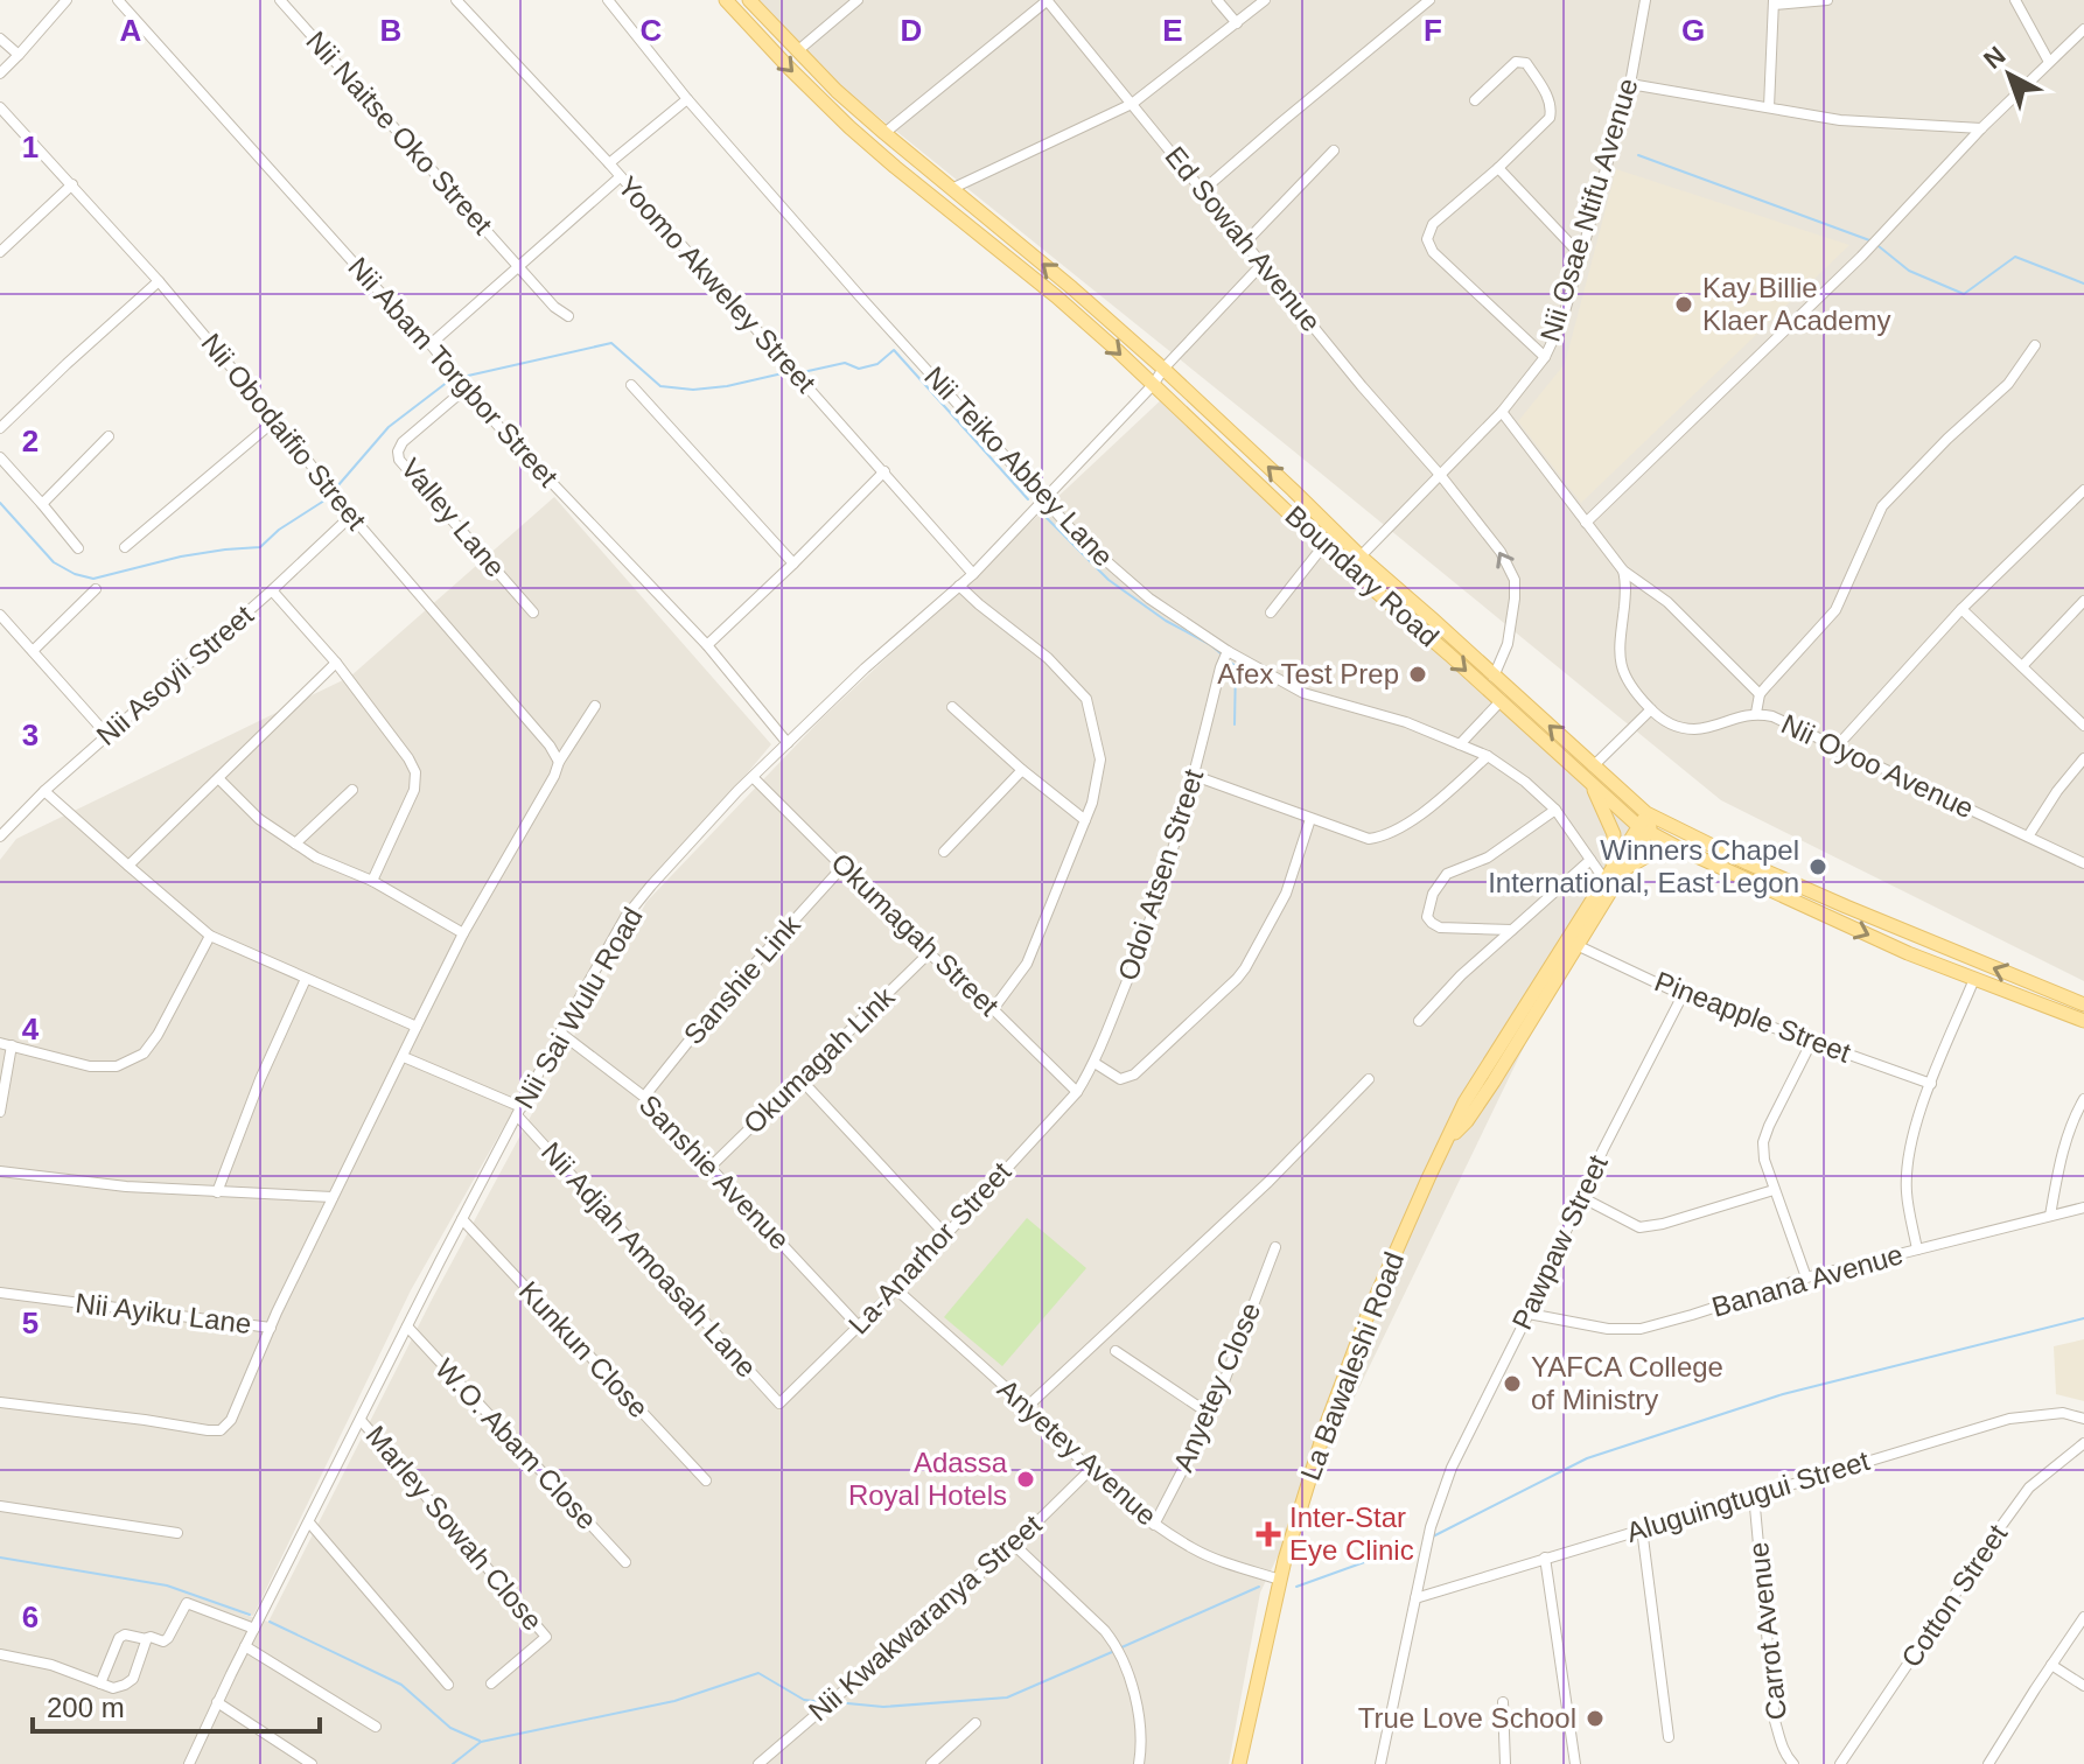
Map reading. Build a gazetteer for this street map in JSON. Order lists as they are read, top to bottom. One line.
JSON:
{"streets":{"main road":["Boundary Road","La Bawaleshi Road"],"street":["Nii Naitse Oko Street","Nii Osae Ntifu Avenue","Ed Sowah Avenue","Yoomo Akweley Street","Nii Abam Torgbor Street","Nii Obodaifio Street","Nii Teiko Abbey Lane","Valley Lane","Nii Asoyii Street","Nii Oyoo Avenue","Odoi Atsen Street","Okumagah Street","Sanshie Link","Nii Sai Wulu Road","Pineapple Street","Okumagah Link","Sanshie Avenue","Pawpaw Street","La-Anarhor Street","Nii Adjah Amoasah Lane","Banana Avenue","Nii Ayiku Lane","Kunkun Close","Anyetey Close","W.O. Abam Close","Anyetey Avenue","Aluguingtugui Street","Marley Sowah Close","Cotton Street","Nii Kwakwaranya Street","Carrot Avenue"]},"crossings":[["Nii Osae Ntifu Avenue","Ed Sowah Avenue"],["Nii Osae Ntifu Avenue","Boundary Road"],["Ed Sowah Avenue","Boundary Road"],["Ed Sowah Avenue","Nii Sai Wulu Road"],["Yoomo Akweley Street","Nii Sai Wulu Road"],["Nii Abam Torgbor Street","Valley Lane"],["Nii Abam Torgbor Street","Nii Sai Wulu Road"],["Nii Obodaifio Street","Nii Asoyii Street"],["Nii Teiko Abbey Lane","Odoi Atsen Street"],["Nii Teiko Abbey Lane","Nii Sai Wulu Road"],["Nii Teiko Abbey Lane","La Bawaleshi Road"],["Boundary Road","Nii Sai Wulu Road"],["Boundary Road","La Bawaleshi Road"],["Odoi Atsen Street","Okumagah Street"],["Odoi Atsen Street","La-Anarhor Street"],["Okumagah Street","Sanshie Link"],["Okumagah Street","Nii Sai Wulu Road"],["Okumagah Street","Okumagah Link"],["Okumagah Street","La-Anarhor Street"],["Sanshie Link","Sanshie Avenue"],["Nii Sai Wulu Road","Sanshie Avenue"],["Nii Sai Wulu Road","Nii Adjah Amoasah Lane"],["Nii Sai Wulu Road","Kunkun Close"],["Nii Sai Wulu Road","W.O. Abam Close"],["Nii Sai Wulu Road","Marley Sowah Close"],["Pineapple Street","Pawpaw Street"],["Pineapple Street","La Bawaleshi Road"],["Okumagah Link","Sanshie Avenue"],["Sanshie Avenue","La-Anarhor Street"],["Pawpaw Street","Banana Avenue"],["Pawpaw Street","Aluguingtugui Street"],["La-Anarhor Street","Nii Adjah Amoasah Lane"],["La-Anarhor Street","Anyetey Avenue"],["La Bawaleshi Road","Anyetey Avenue"],["Anyetey Close","Anyetey Avenue"],["Anyetey Avenue","Nii Kwakwaranya Street"],["Aluguingtugui Street","Carrot Avenue"]],"places":{"other":["Kay Billie Klaer Academy","Afex Test Prep","Winners Chapel International, East Legon","YAFCA College of Ministry","Adassa Royal Hotels","True Love School"],"health":["Inter-Star Eye Clinic"]},"scale_bar":"200 m","north":"top left","grid":{"columns":["A","B","C","D","E","F","G"],"rows":["1","2","3","4","5","6"]}}
